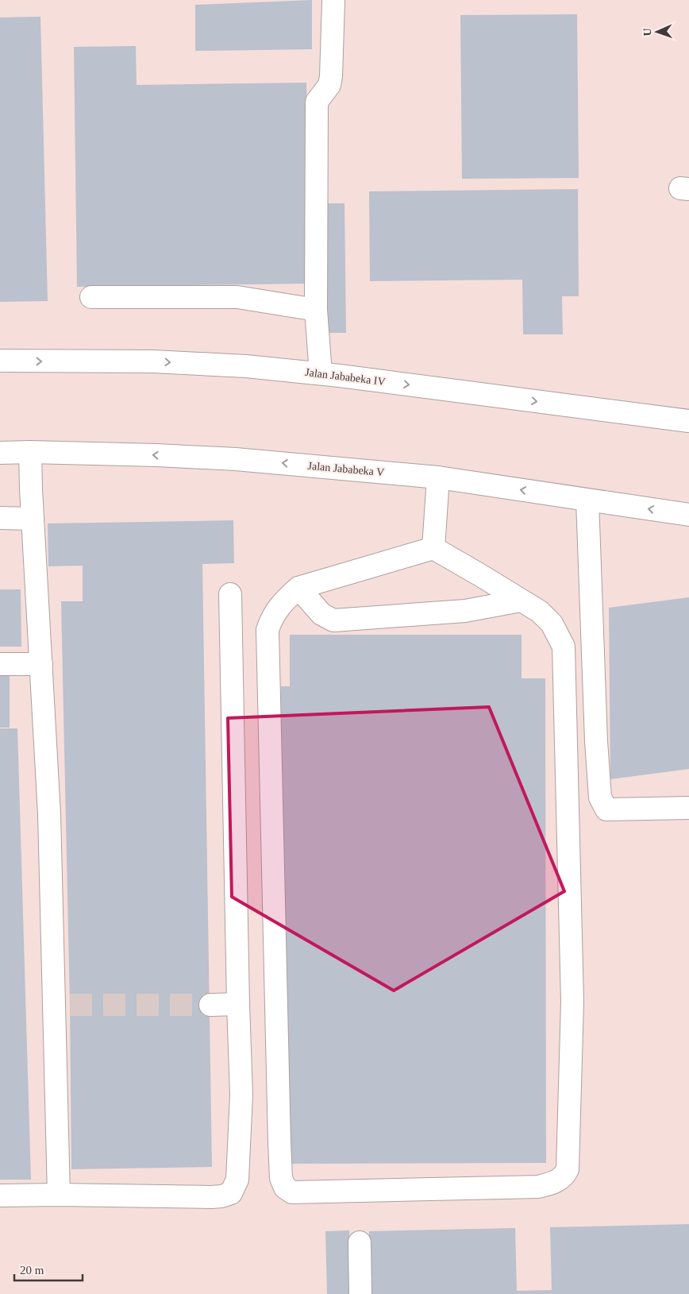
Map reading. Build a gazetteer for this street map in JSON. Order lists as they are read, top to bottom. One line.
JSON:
{"streets":{"street":["Jalan Jababeka IV","Jalan Jababeka V"]},"scale_bar":"20 m","north":"left"}
